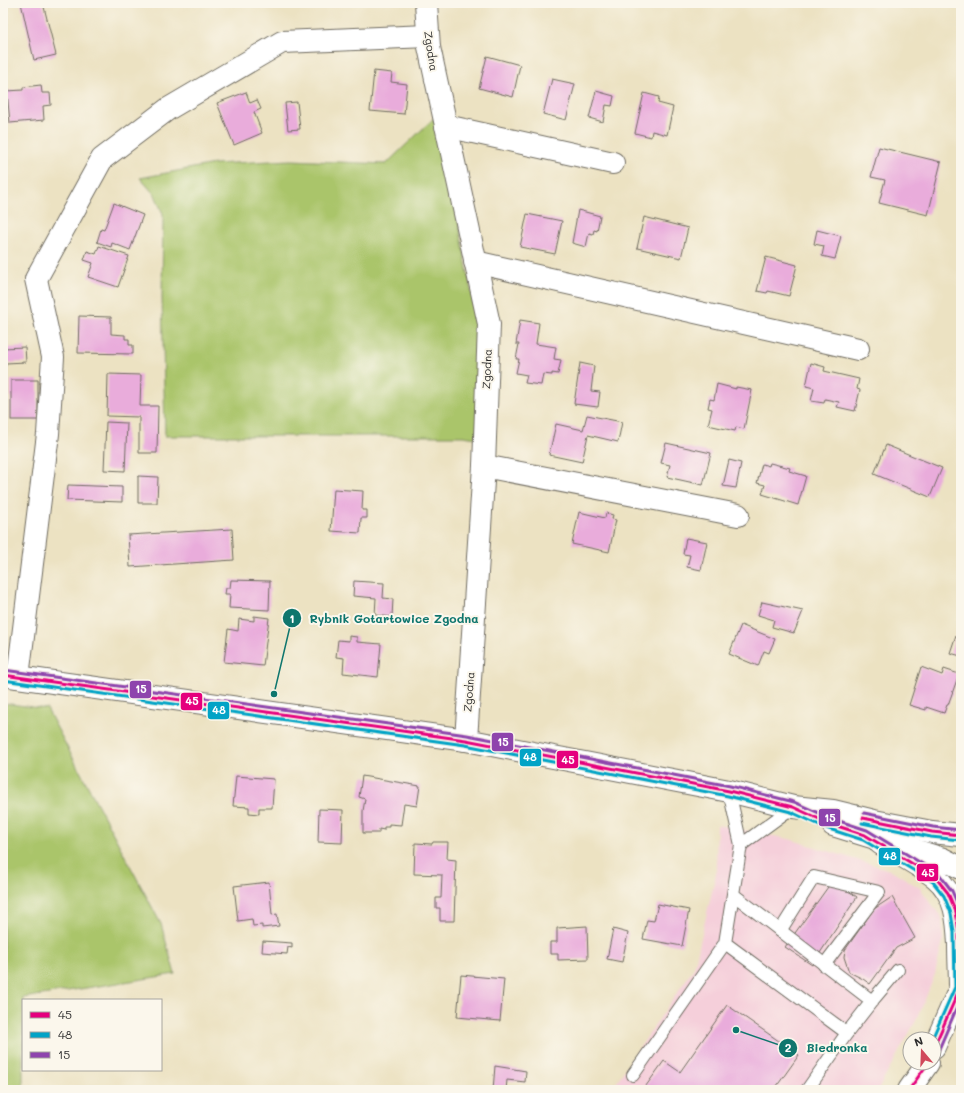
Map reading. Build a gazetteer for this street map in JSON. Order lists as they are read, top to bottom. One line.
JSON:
{"streets":{"street":["Zgodna"]},"places":["Rybnik Gotartowice Zgodna","Biedronka"],"lines":["transit line 15","transit line 45","transit line 48"],"legend":["45","48","15"],"north":"top"}
